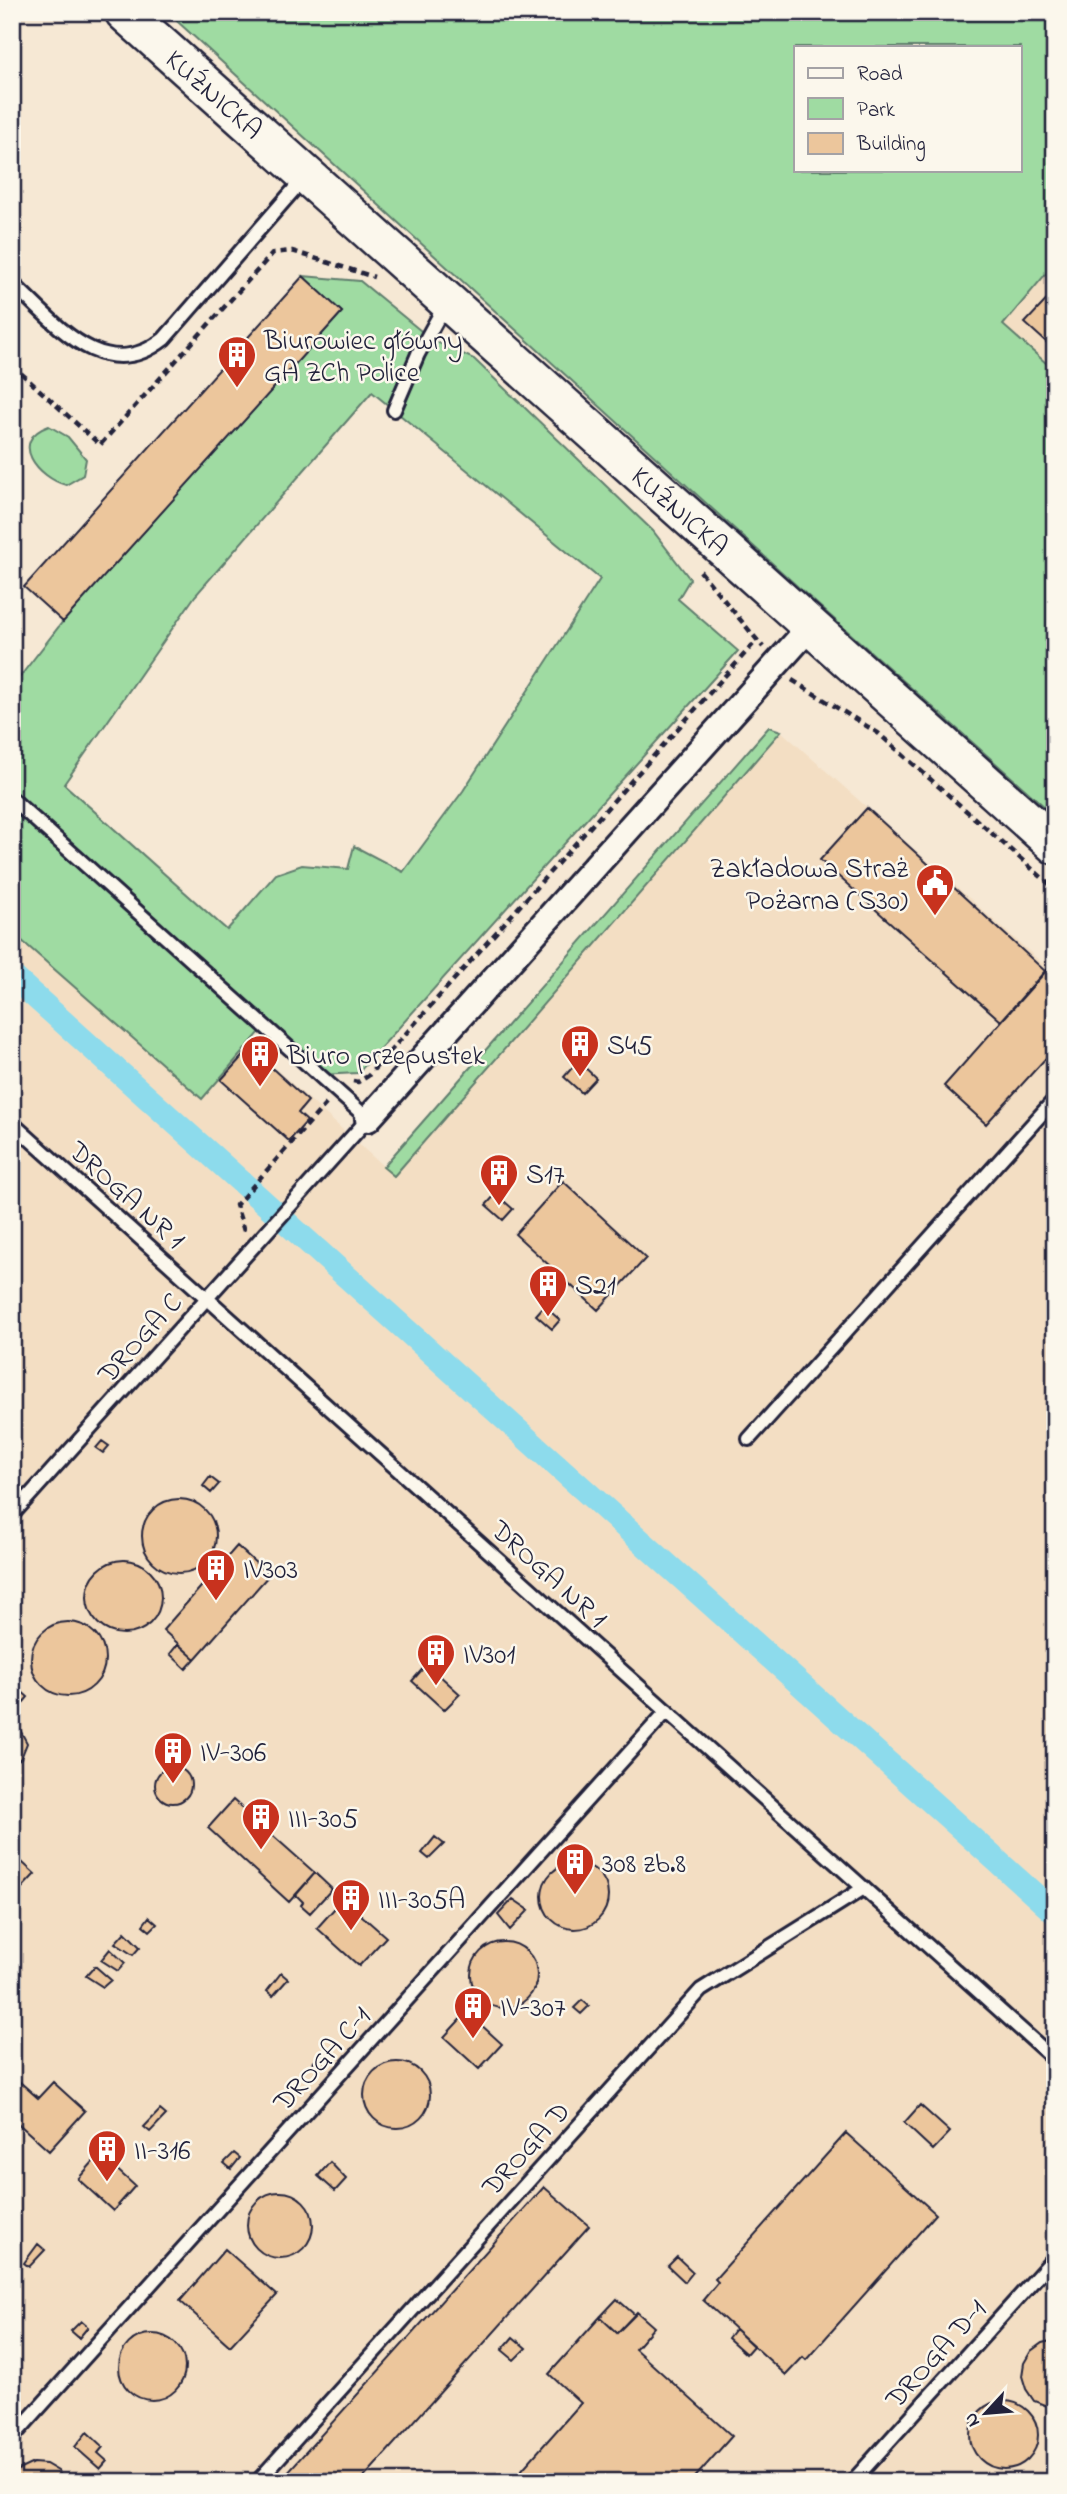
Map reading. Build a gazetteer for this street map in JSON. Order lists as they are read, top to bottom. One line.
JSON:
{"streets":{"street":["KUŹNICKA"],"lane":["DROGA NR 1","DROGA C","DROGA C-1","DROGA D","DROGA D-1"]},"crossings":[["DROGA NR 1","DROGA C"],["DROGA NR 1","DROGA C-1"],["DROGA NR 1","DROGA D"]],"places":{"building":["Biurowiec główny GA ZCh Police","S45","Biuro przepustek","S17","S21","IV303","IV301","IV-306","III-305","308 zb.8","III-305A","IV-307","II-316"],"public building":["Zakładowa Straż Pożarna (S30)"]},"legend":["Road","Park","Building"],"north":"bottom left"}
